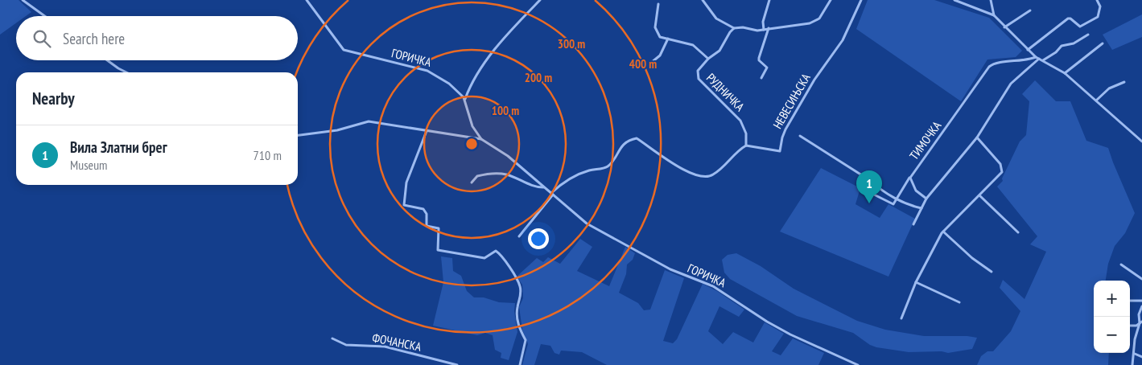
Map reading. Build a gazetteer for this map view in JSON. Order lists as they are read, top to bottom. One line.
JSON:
{"streets":{"street":["ГОРИЧКА","РУДНИЧКА","НЕВЕСИЊСКА","ТИМОЧКА","ФОЧАНСКА"]},"crossings":[["РУДНИЧКА","НЕВЕСИЊСКА"]],"page":{"search":"Search here","heading":"Nearby","list":[{"mark":"1","name":"Вила Златни брег","note":"Museum","value":"710 m"}],"pins":"1","map_buttons":["+","−"]},"rings":["300 m","400 m","200 m","100 m"]}
